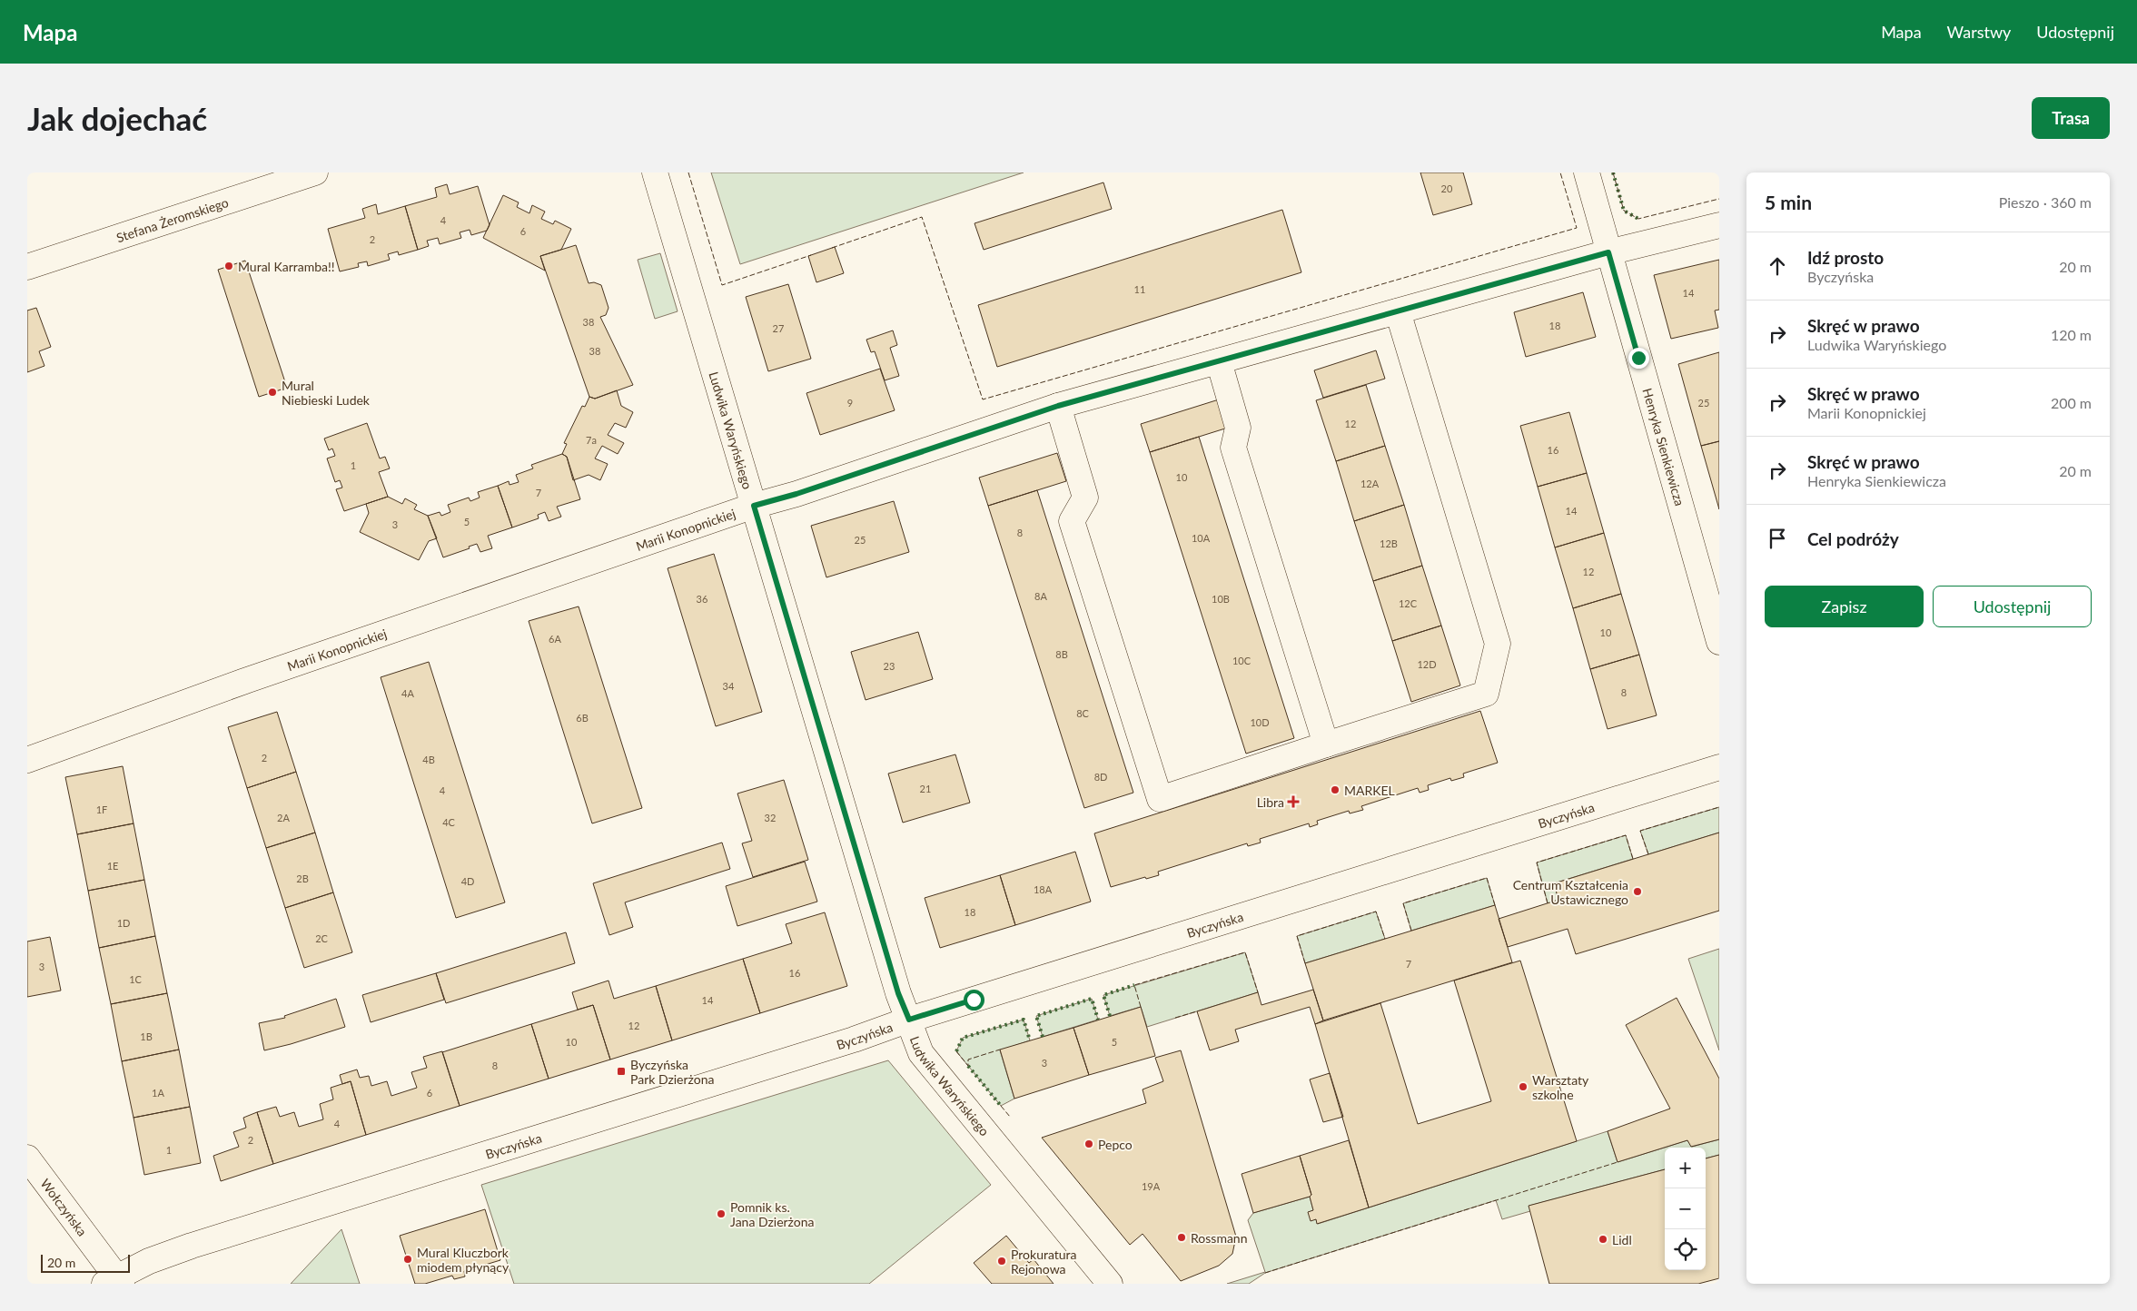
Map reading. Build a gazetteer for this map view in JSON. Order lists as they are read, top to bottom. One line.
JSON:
{"streets":{"street":["Stefana Żeromskiego","Ludwika Waryńskiego","Henryka Sienkiewicza","Marii Konopnickiej","Byczyńska","Wołczyńska"]},"crossings":[["Ludwika Waryńskiego","Marii Konopnickiej"],["Ludwika Waryńskiego","Byczyńska"],["Henryka Sienkiewicza","Marii Konopnickiej"],["Byczyńska","Wołczyńska"]],"places":{"other":["Mural Karramba!!","Mural Niebieski Ludek","MARKEL","Centrum Kształcenia Ustawicznego","Warsztaty szkolne","Pepco","Pomnik ks. Jana Dzierżona","Rossmann","Lidl","Mural Kluczbork miodem płynący","Prokuratura Rejonowa"],"health":["Libra"],"transit":["Byczyńska Park Dzierżona"]},"house_numbers":["20","4","6","2","11","14","38","18","27","38","9","25","12","7a","16","1","10","12A","7","14","5","3","8","10A","25","12B","12","8A","36","10B","12C","10","6A","8B","10C","12D","23","34","8","4A","8C","6B","10D","2","4B","8D","21","4","1F","2A","32","4C","1E","2B","4D","18A","18","1D","2C","7","3","16","1C","14","12","1B","10","5","3","8","1A","6","4","2","1","19A"],"scale_bar":"20 m","page":{"header":"Mapa","nav":["Mapa","Warstwy","Udostępnij"],"buttons":["Trasa",["Zapisz","Udostępnij"]],"title":"Jak dojechać","heading":["5 min","Pieszo · 360 m"],"list":[["Idź prosto","Byczyńska","20 m"],["Skręć w prawo","Ludwika Waryńskiego","120 m"],["Skręć w prawo","Marii Konopnickiej","200 m"],["Skręć w prawo","Henryka Sienkiewicza","20 m"],"Cel podróży"],"map_buttons":["+","−"],"scale":"20 m"}}
